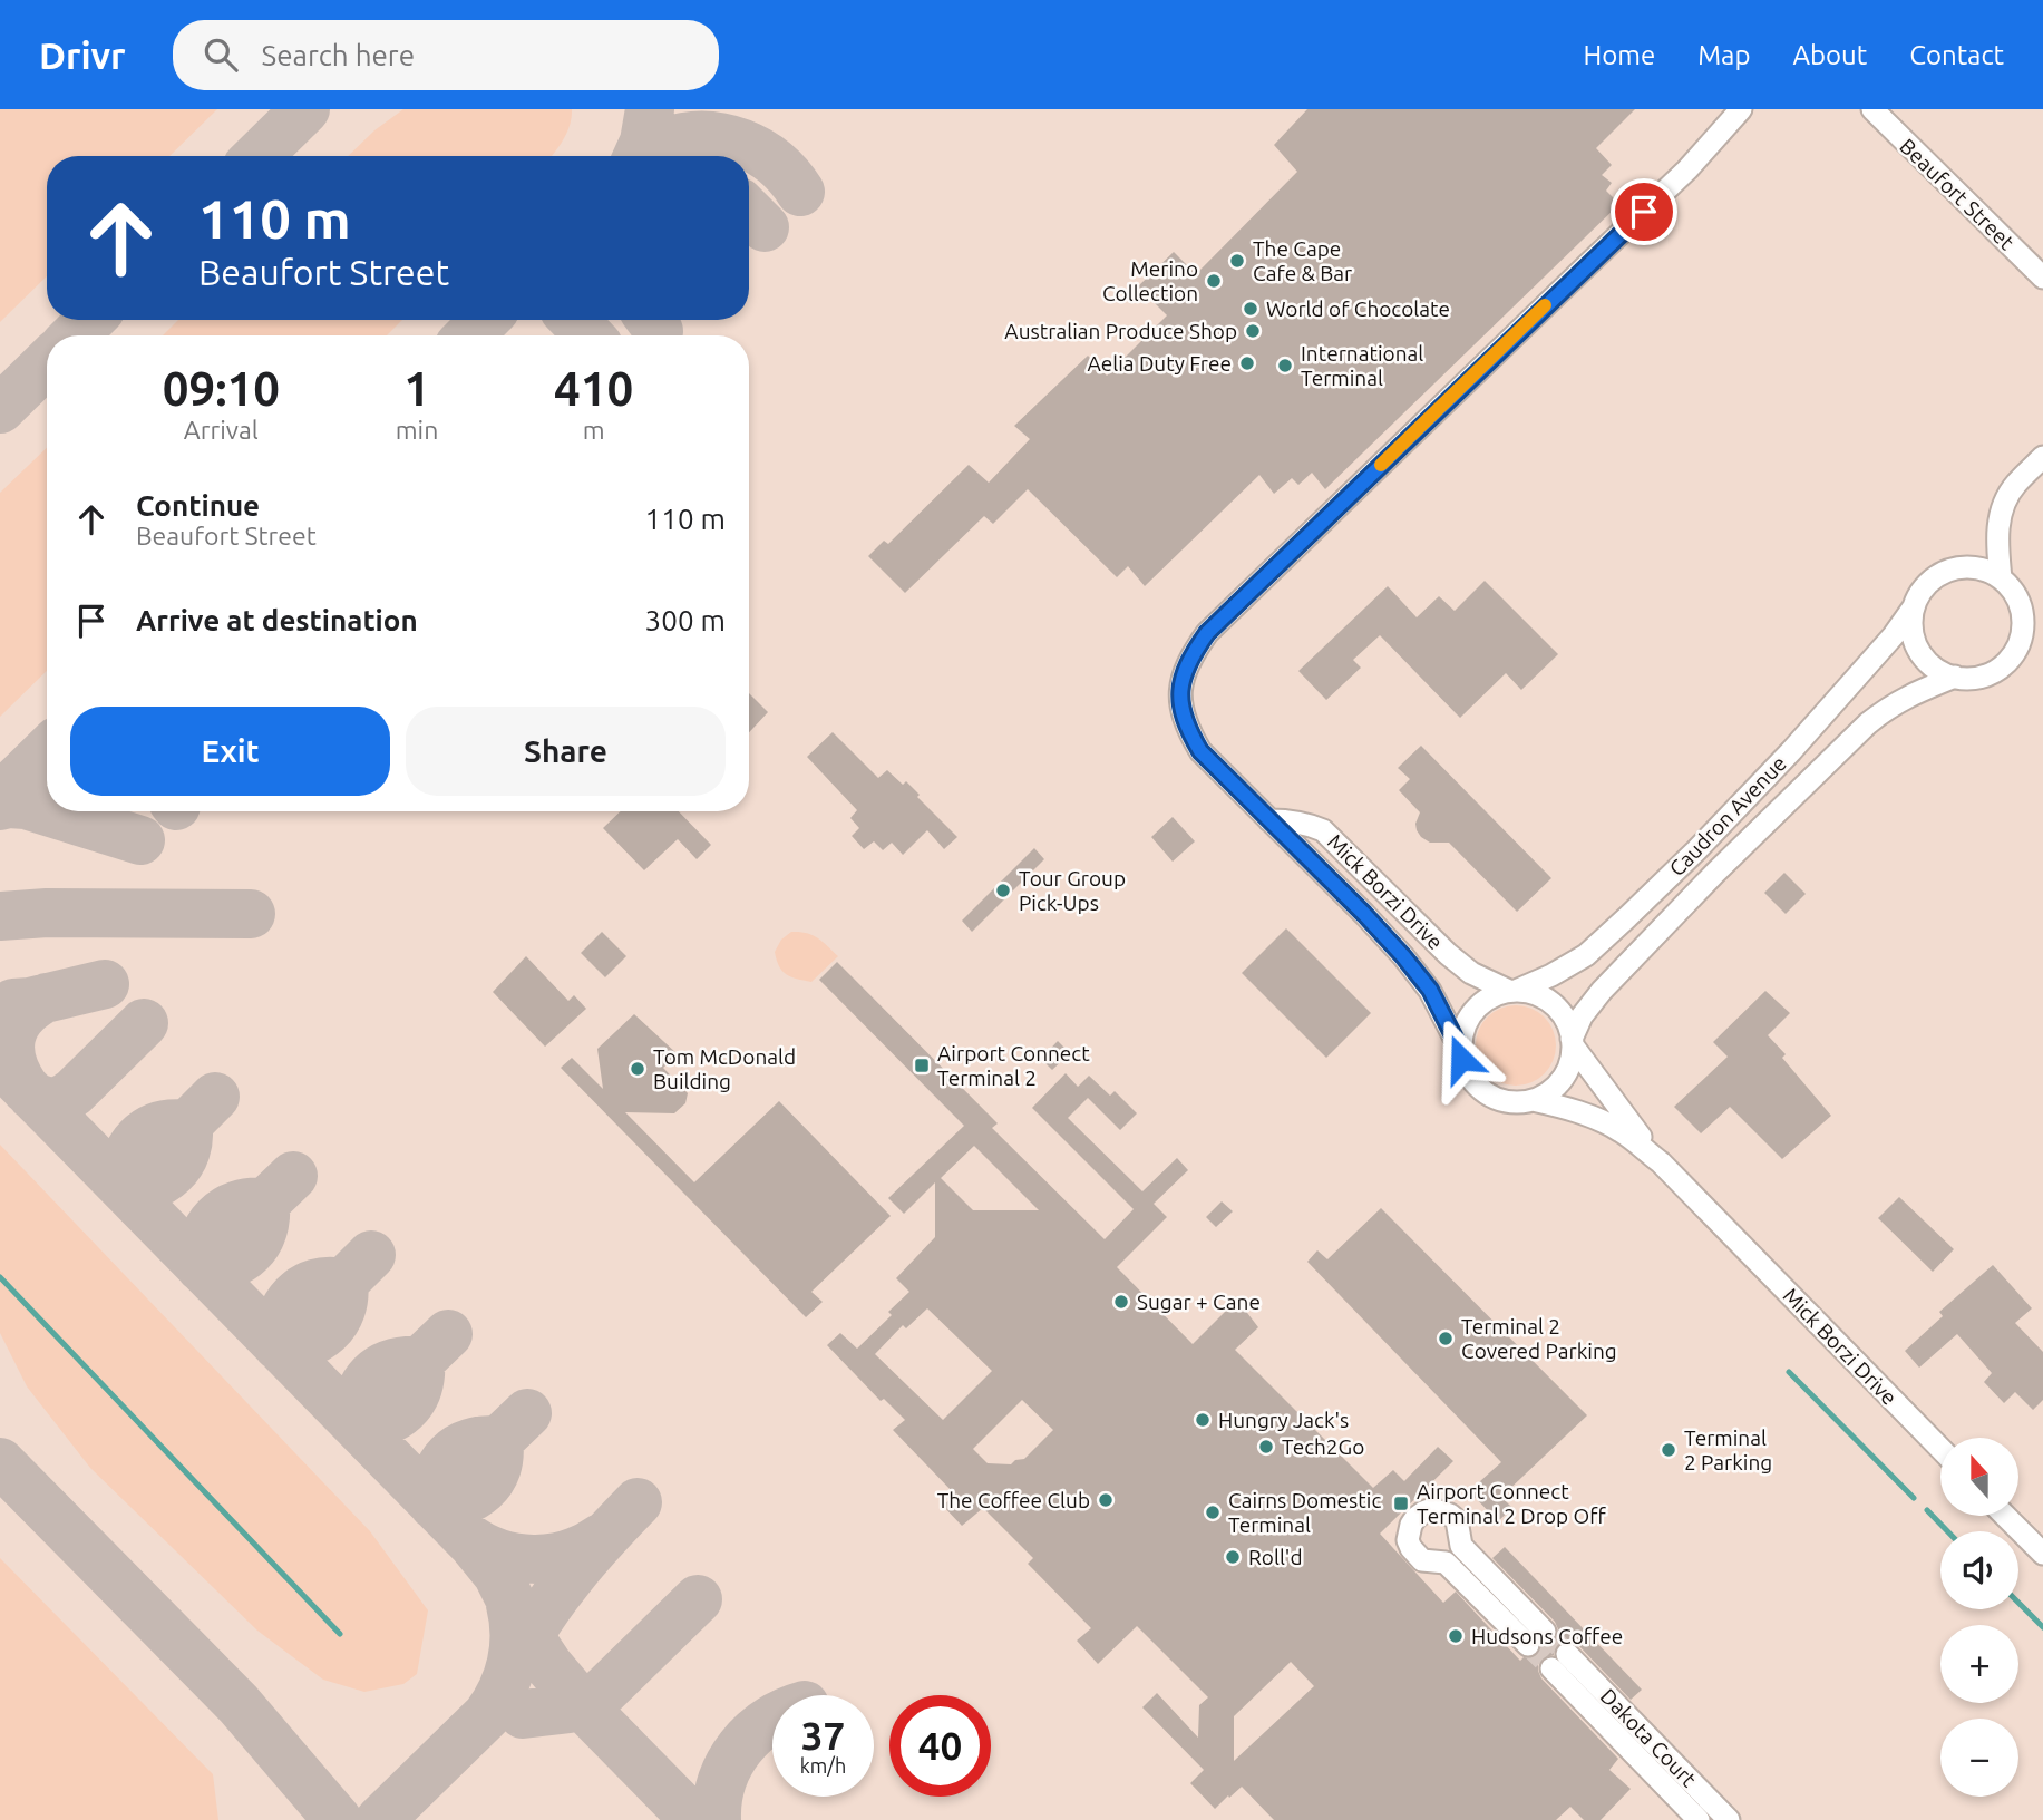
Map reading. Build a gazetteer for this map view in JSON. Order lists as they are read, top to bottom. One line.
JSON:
{"streets":{"street":["Beaufort Street","Caudron Avenue","Mick Borzi Drive","Dakota Court"]},"crossings":[["Caudron Avenue","Mick Borzi Drive"]],"places":{"other":["The Cape Cafe & Bar","Merino Collection","World of Chocolate","Australian Produce Shop","Aelia Duty Free","International Terminal","Tour Group Pick-Ups","Tom McDonald Building","Sugar + Cane","Terminal 2 Covered Parking","Hungry Jack's","Tech2Go","Terminal 2 Parking","The Coffee Club","Cairns Domestic Terminal","Roll'd","Hudsons Coffee"],"transit":["Airport Connect Terminal 2","Airport Connect Terminal 2 Drop Off"]},"north":"top","page":{"header":"Drivr","search":"Search here","nav":["Home","Map","About","Contact"],"turn":["110 m","Beaufort Street"],"eta":["09:10","Arrival","1","min","410","m"],"list":[{"name":"Continue","note":"Beaufort Street","value":"110 m"},{"name":"Arrive at destination","value":"300 m"}],"buttons":["Exit","Share"],"map_buttons":["+","−"],"speed":"37 km/h","limit":"40"}}
